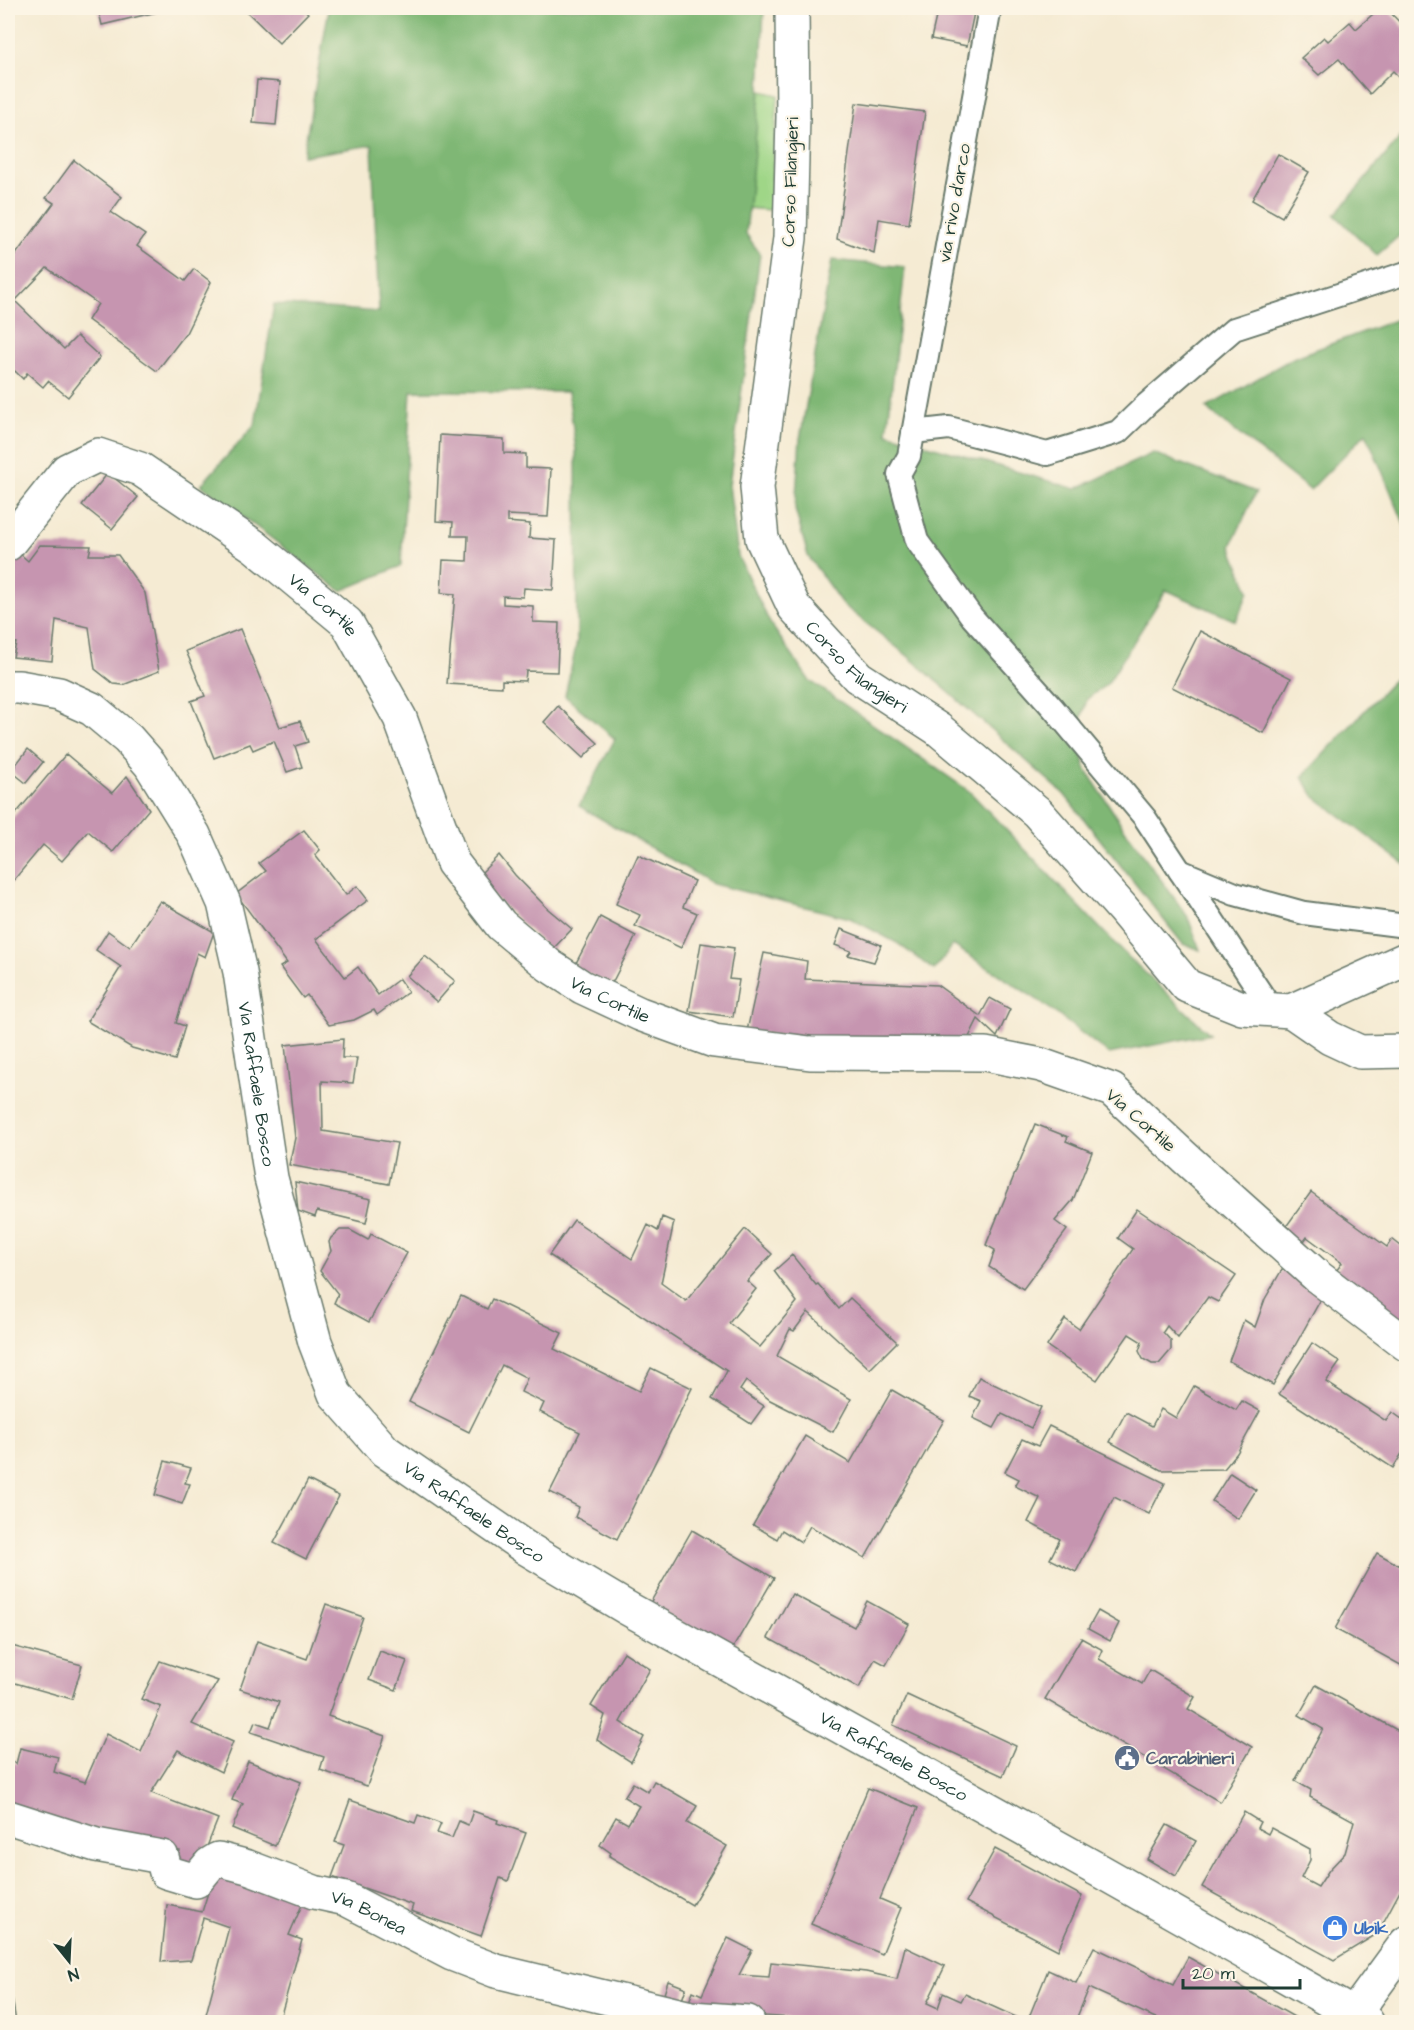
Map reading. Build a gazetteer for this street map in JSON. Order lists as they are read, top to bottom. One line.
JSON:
{"streets":{"street":["Corso Filangieri","Via Cortile","Via Raffaele Bosco","Via Bonea"],"lane":["via rivo d'arco"]},"crossings":[["Corso Filangieri","via rivo d'arco"]],"places":{"public building":["Carabinieri"],"shop":["Ubik"]},"scale_bar":"20 m","north":"bottom"}
